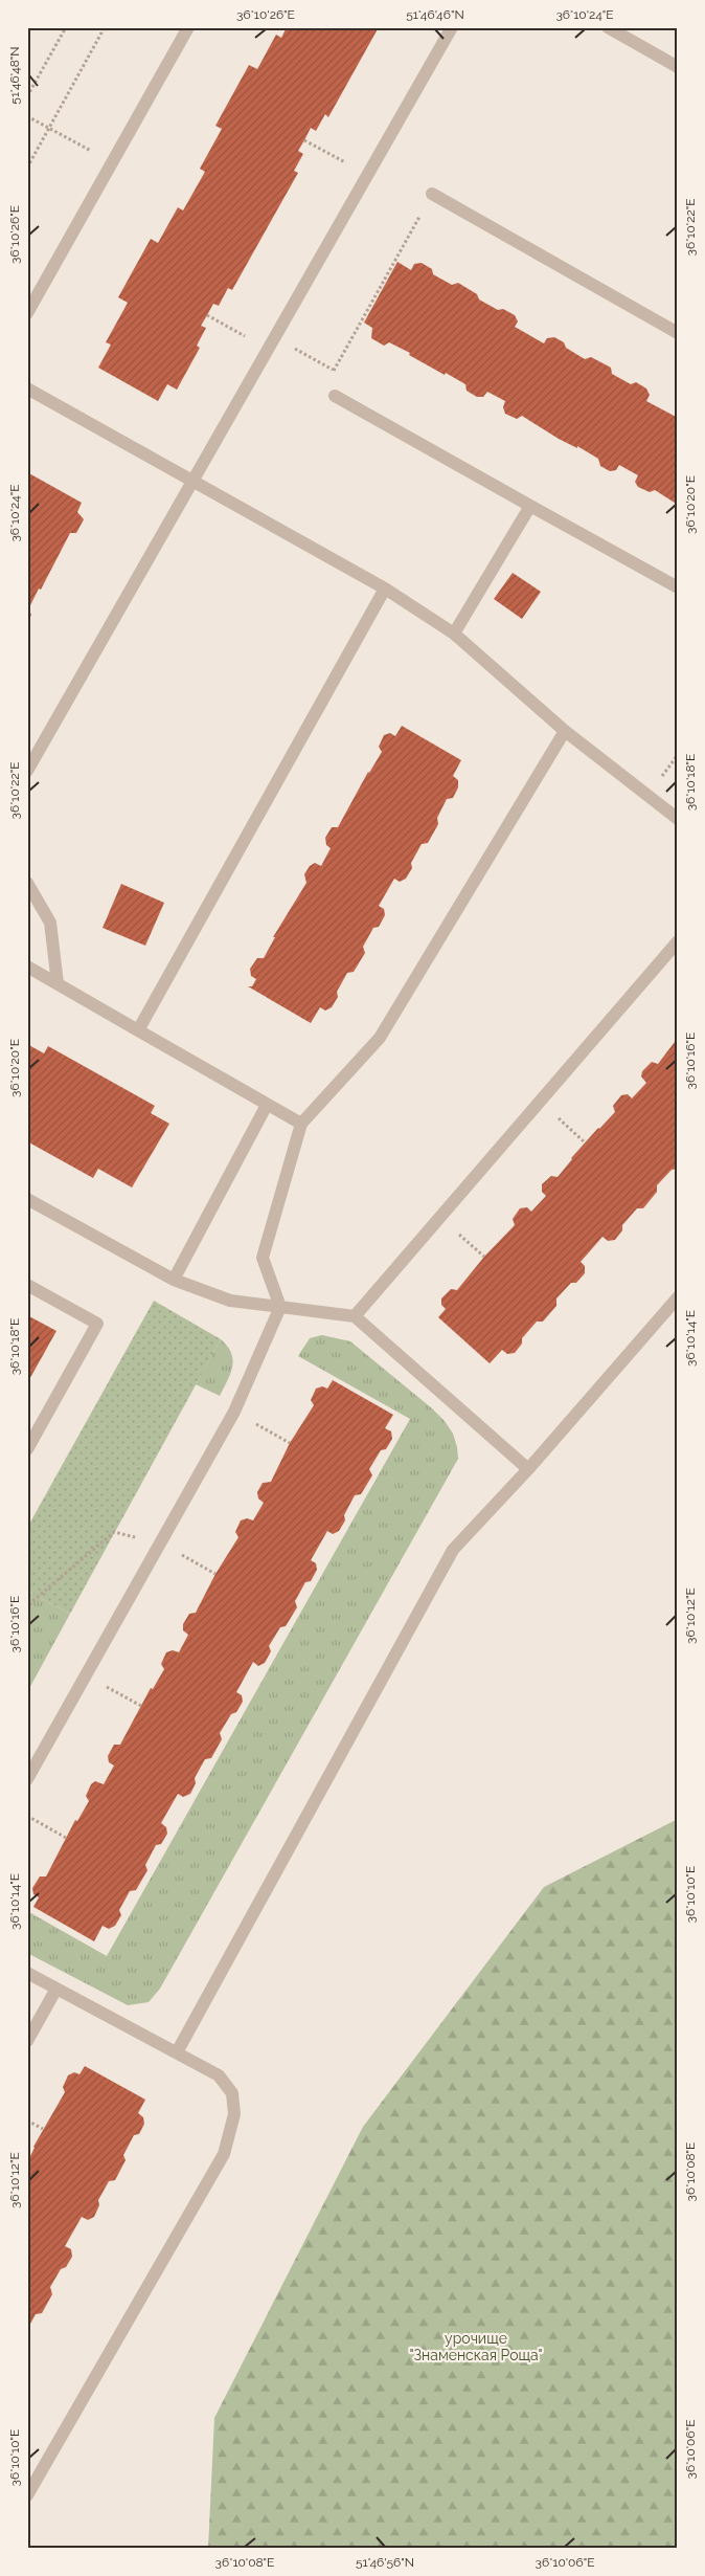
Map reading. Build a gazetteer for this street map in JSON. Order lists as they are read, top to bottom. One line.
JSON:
{"parks":["урочище \"Знаменская Роща\""],"coordinates":["36°10'26\"E","51°46'46\"N","36°10'24\"E","51°46'48\"N","36°10'22\"E","36°10'20\"E","36°10'18\"E","36°10'16\"E","36°10'14\"E","36°10'12\"E","36°10'10\"E","36°10'08\"E","36°10'06\"E","51°46'56\"N"]}
